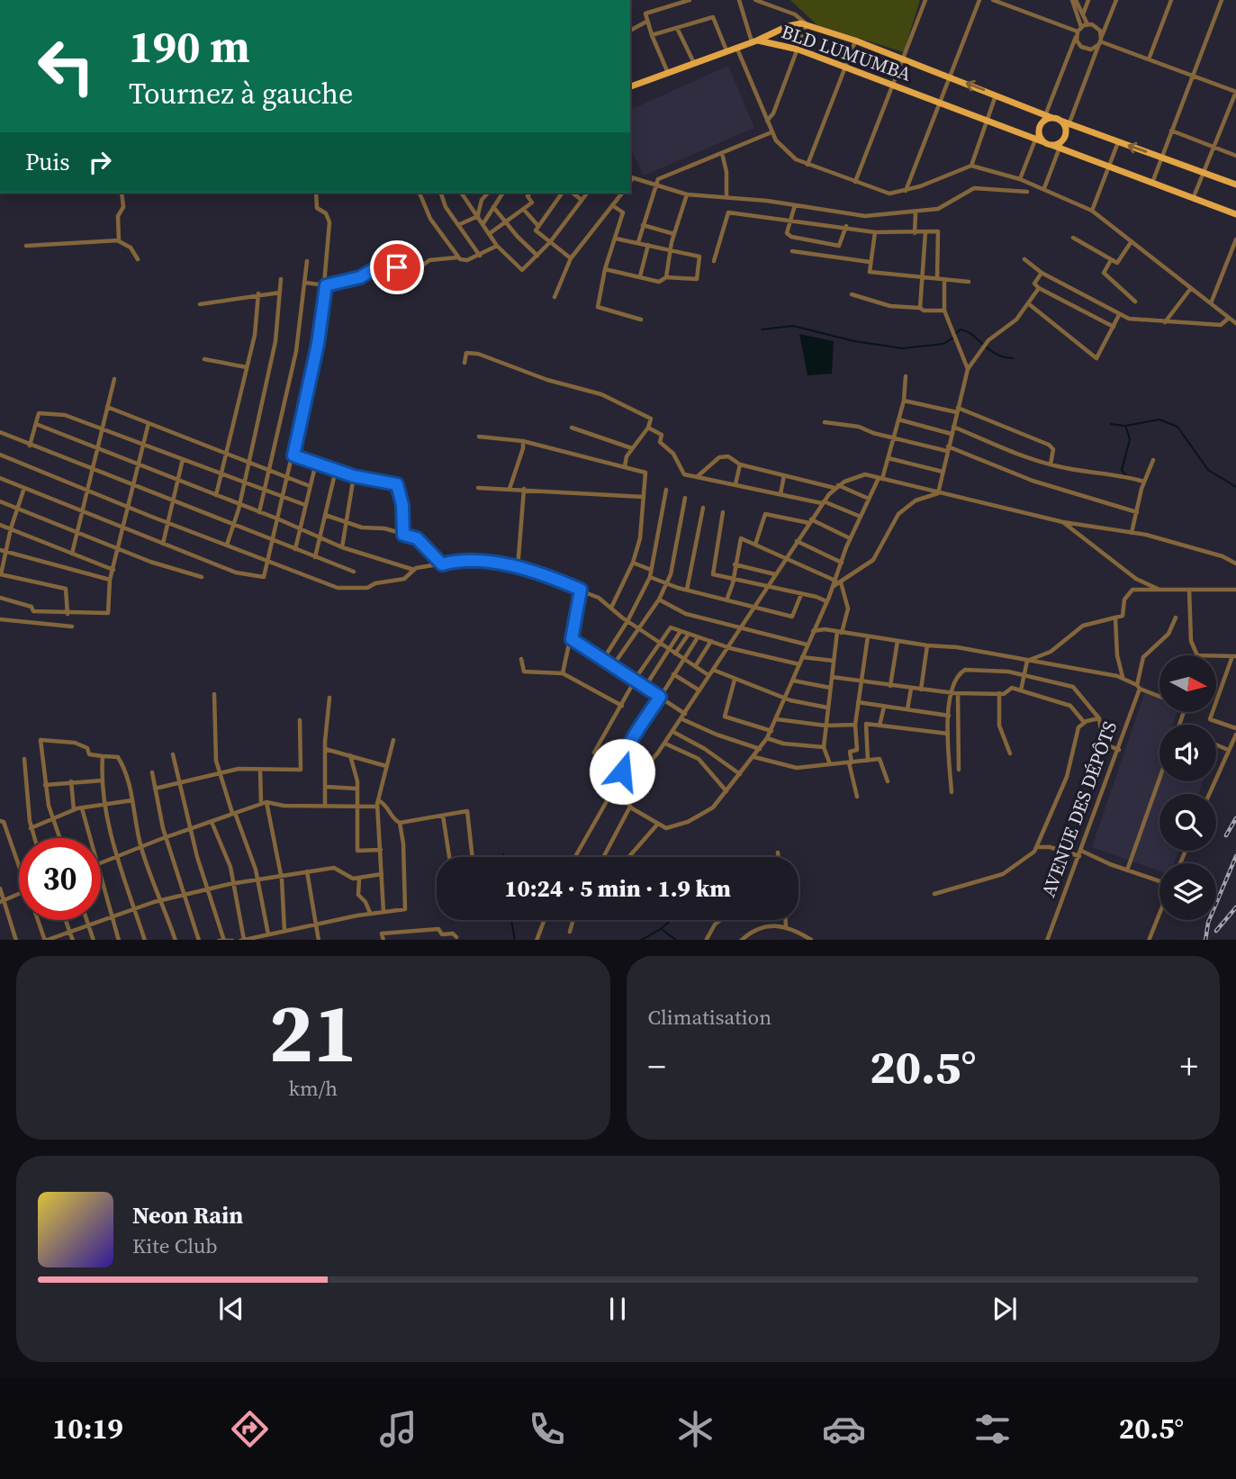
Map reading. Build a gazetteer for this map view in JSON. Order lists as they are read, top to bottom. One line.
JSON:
{"streets":{"main road":["BLD LUMUMBA"],"street":["AVENUE DES DÉPÔTS"]},"north":"right","page":{"turn":["190 m","Tournez à gauche"],"then":"Puis","limit":"30","trip":"10:24 · 5 min · 1.9 km","tile":[["21","km/h"],"Climatisation"],"heat":["−","20.5°","+"],"song":["Neon Rain","Kite Club"],"tabs":["10:19","20.5°"]}}
